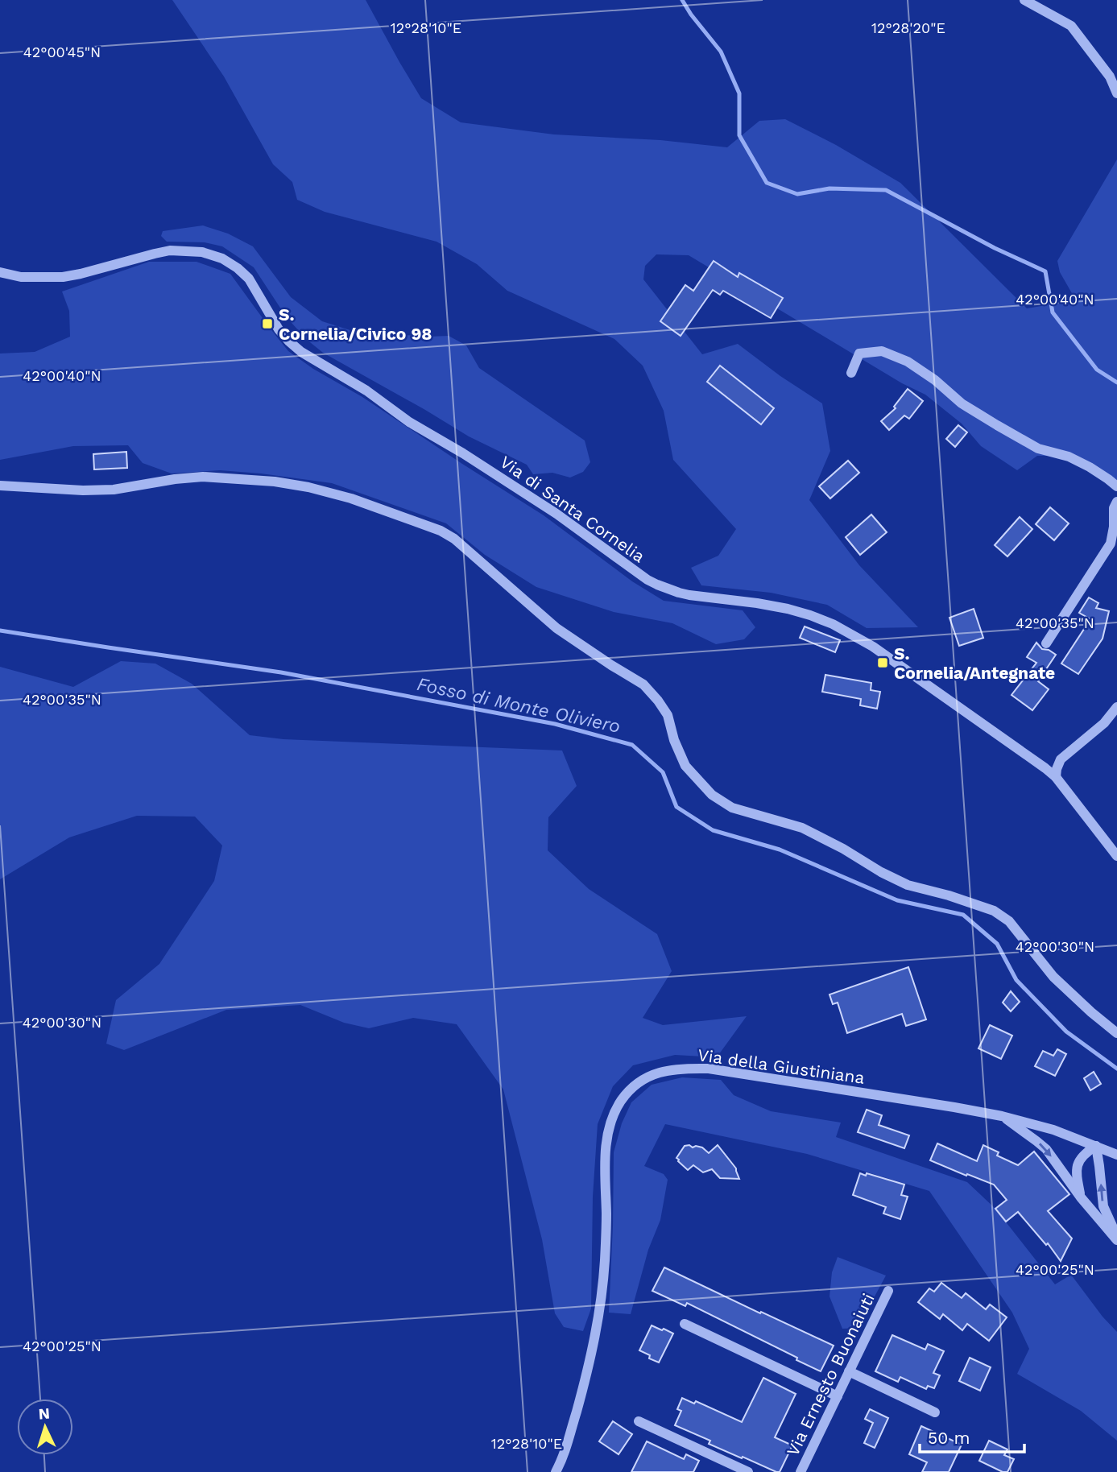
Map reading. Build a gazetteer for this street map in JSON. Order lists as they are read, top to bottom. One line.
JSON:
{"streets":{"street":["Via di Santa Cornelia","Via della Giustiniana","Via Ernesto Buonaiuti"]},"water":["Fosso di Monte Oliviero"],"places":{"transit":["S. Cornelia/Civico 98","S. Cornelia/Antegnate"]},"scale_bar":"50 m","north":"top","coordinates":["12°28'10\"E","12°28'20\"E","42°00'45\"N","42°00'40\"N","42°00'35\"N","42°00'30\"N","42°00'25\"N"]}
